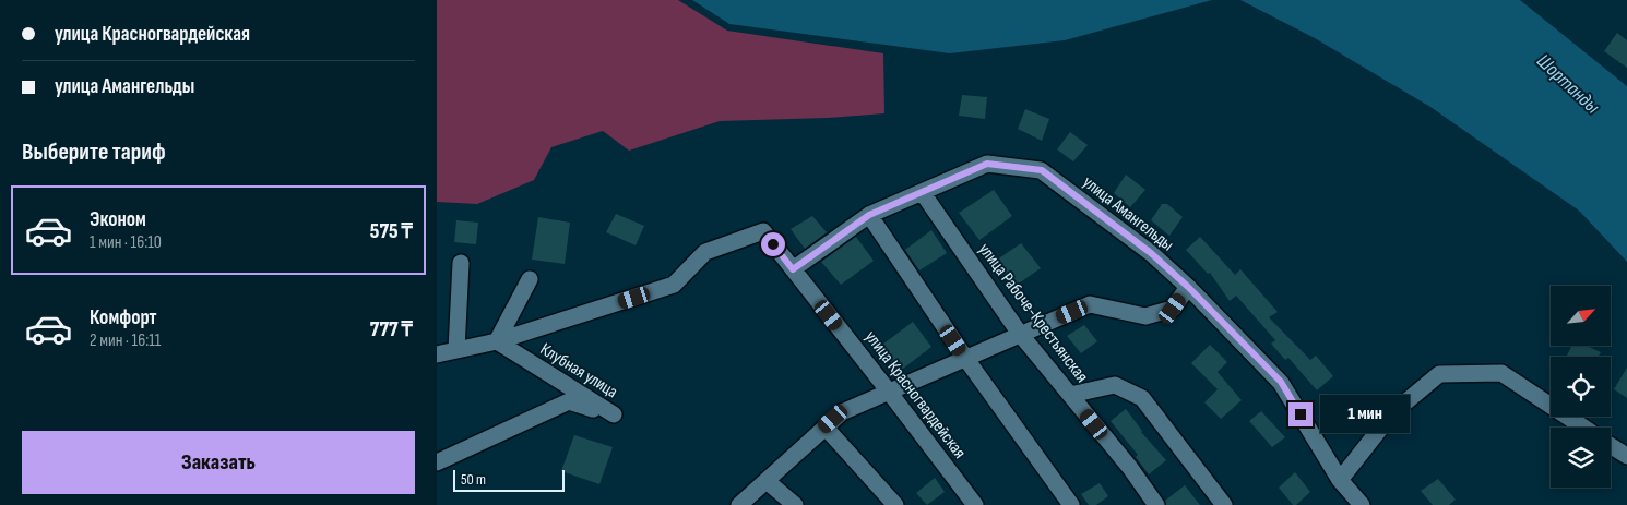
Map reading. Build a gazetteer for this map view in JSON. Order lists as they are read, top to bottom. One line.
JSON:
{"streets":{"street":["улица Амангельды","улица Рабоче-Крестьянская","Клубная улица","улица Красногвардейская"]},"crossings":[["улица Амангельды","улица Рабоче-Крестьянская"],["улица Амангельды","улица Красногвардейская"],["Клубная улица","улица Красногвардейская"]],"water":["Шортанды"],"scale_bar":"50 m","north":"top right","page":{"banner":["улица Красногвардейская","улица Амангельды"],"heading":"Выберите тариф","list":[{"name":"Эконом","note":"1 мин · 16:10","value":"575 ₸"},{"name":"Комфорт","note":"2 мин · 16:11","value":"777 ₸"}],"bubble":"1 мин","buttons":"Заказать","scale":"50 m"}}
